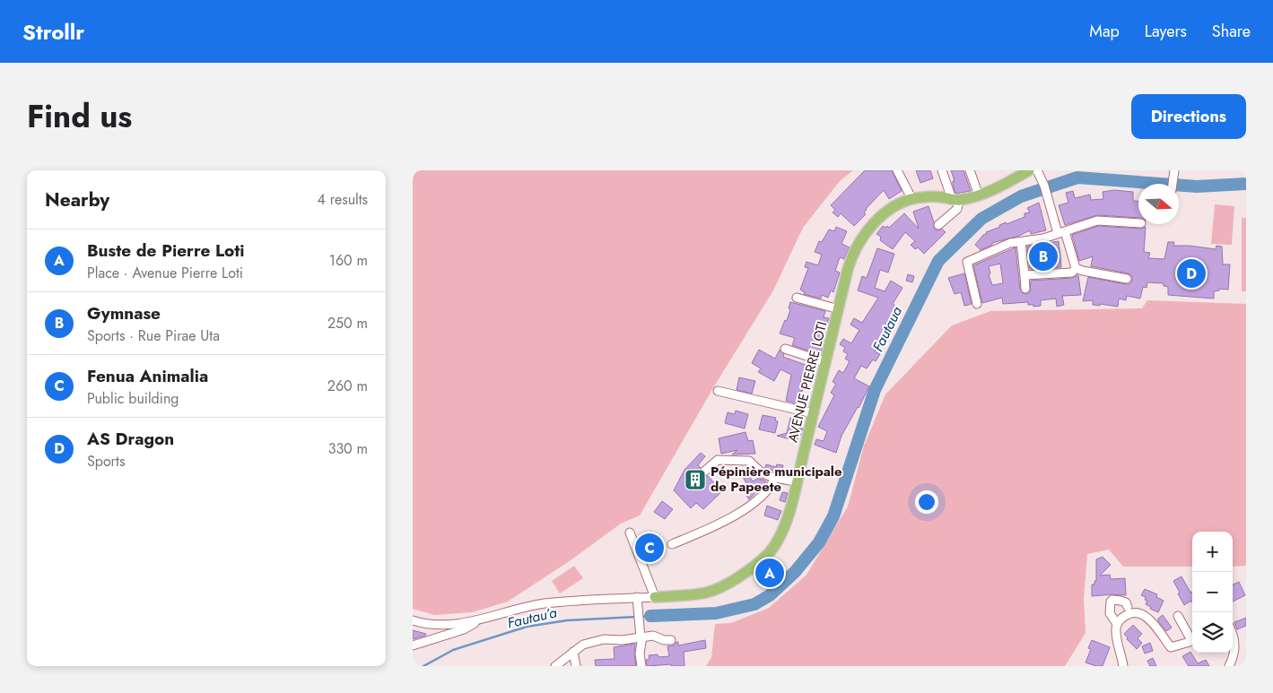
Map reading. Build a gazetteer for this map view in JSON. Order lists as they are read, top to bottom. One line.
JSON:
{"streets":{"main road":["AVENUE PIERRE LOTI"]},"water":["Fautaua","Fautau’a"],"places":{"building":["Pépinière municipale de Papeete"]},"north":"right","page":{"header":"Strollr","nav":["Map","Layers","Share"],"title":"Find us","buttons":"Directions","heading":["Nearby","4 results"],"list":[{"mark":"A","name":"Buste de Pierre Loti","note":"Place · Avenue Pierre Loti","value":"160 m"},{"mark":"B","name":"Gymnase","note":"Sports · Rue Pirae Uta","value":"250 m"},{"mark":"C","name":"Fenua Animalia","note":"Public building","value":"260 m"},{"mark":"D","name":"AS Dragon","note":"Sports","value":"330 m"}],"pins":["B","D","C","A"],"map_buttons":["+","−"]}}
